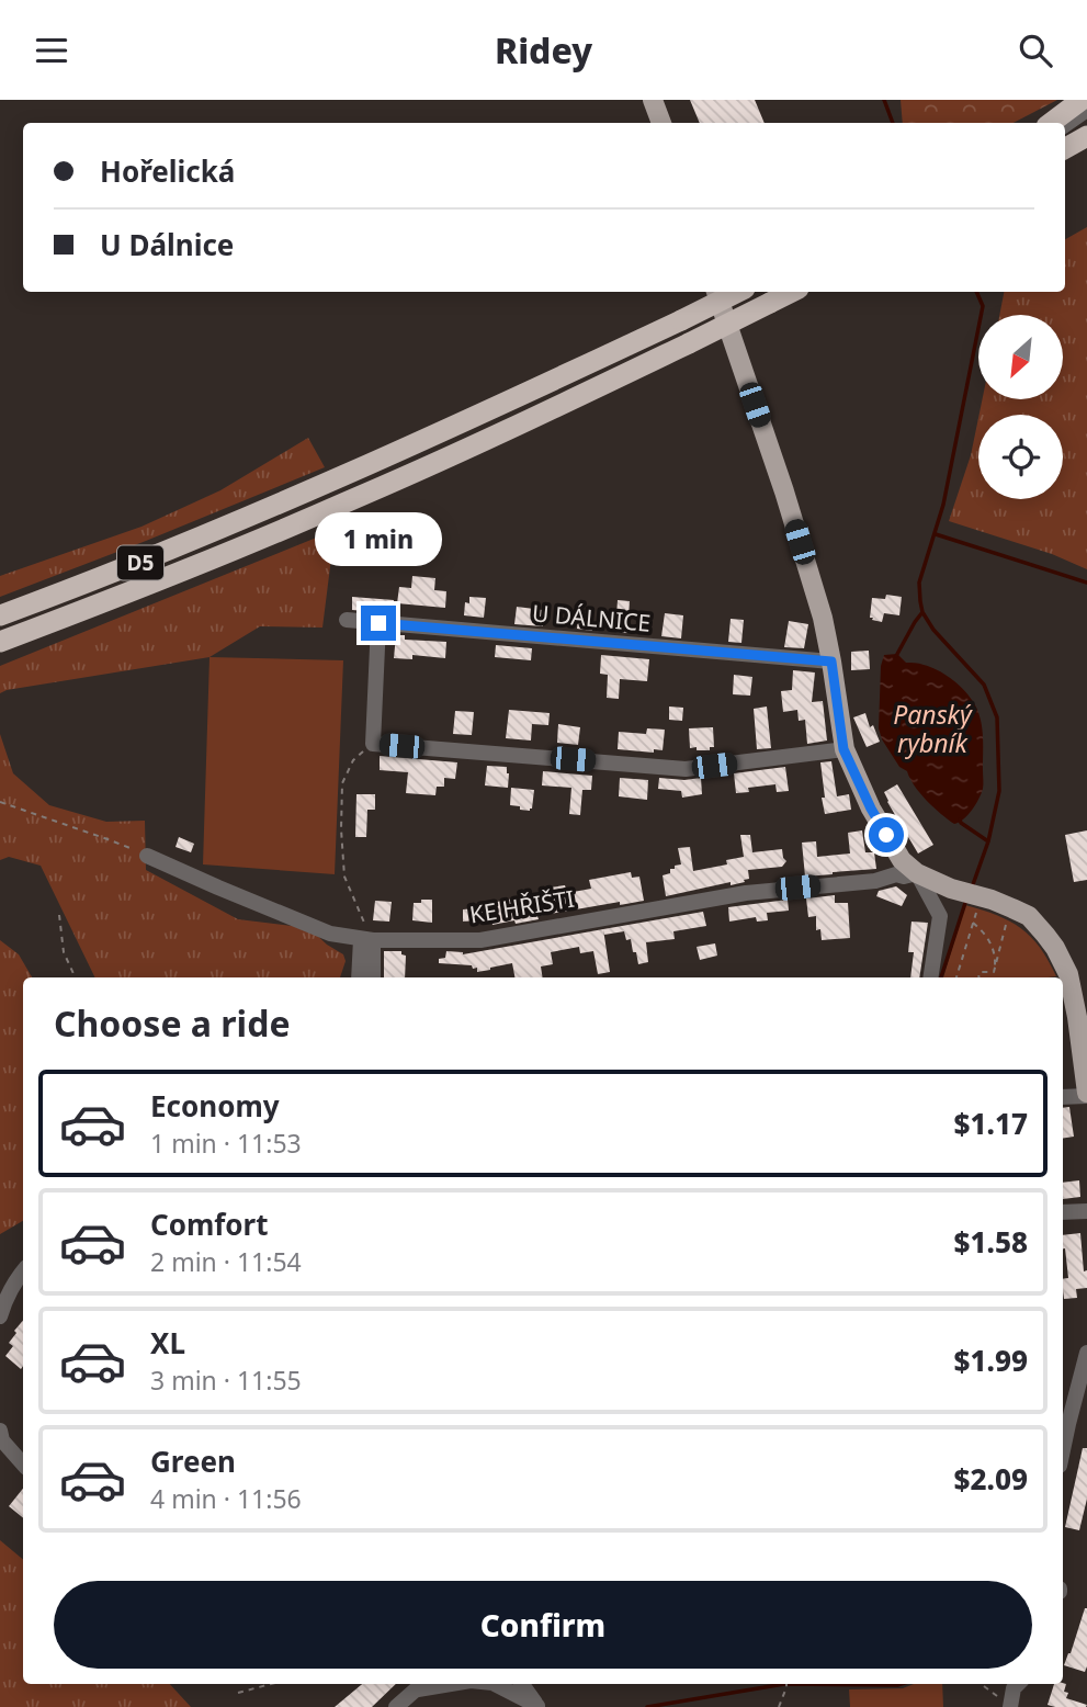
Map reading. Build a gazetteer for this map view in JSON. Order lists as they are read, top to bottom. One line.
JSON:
{"streets":{"highway":["D5"],"street":["U DÁLNICE","KE HŘIŠTI"]},"water":["Panský rybník"],"north":"bottom left","page":{"header":"Ridey","banner":["Hořelická","U Dálnice"],"bubble":"1 min","heading":"Choose a ride","list":[{"name":"Economy","note":"1 min · 11:53","value":"$1.17"},{"name":"Comfort","note":"2 min · 11:54","value":"$1.58"},{"name":"XL","note":"3 min · 11:55","value":"$1.99"},{"name":"Green","note":"4 min · 11:56","value":"$2.09"}],"buttons":"Confirm"}}
